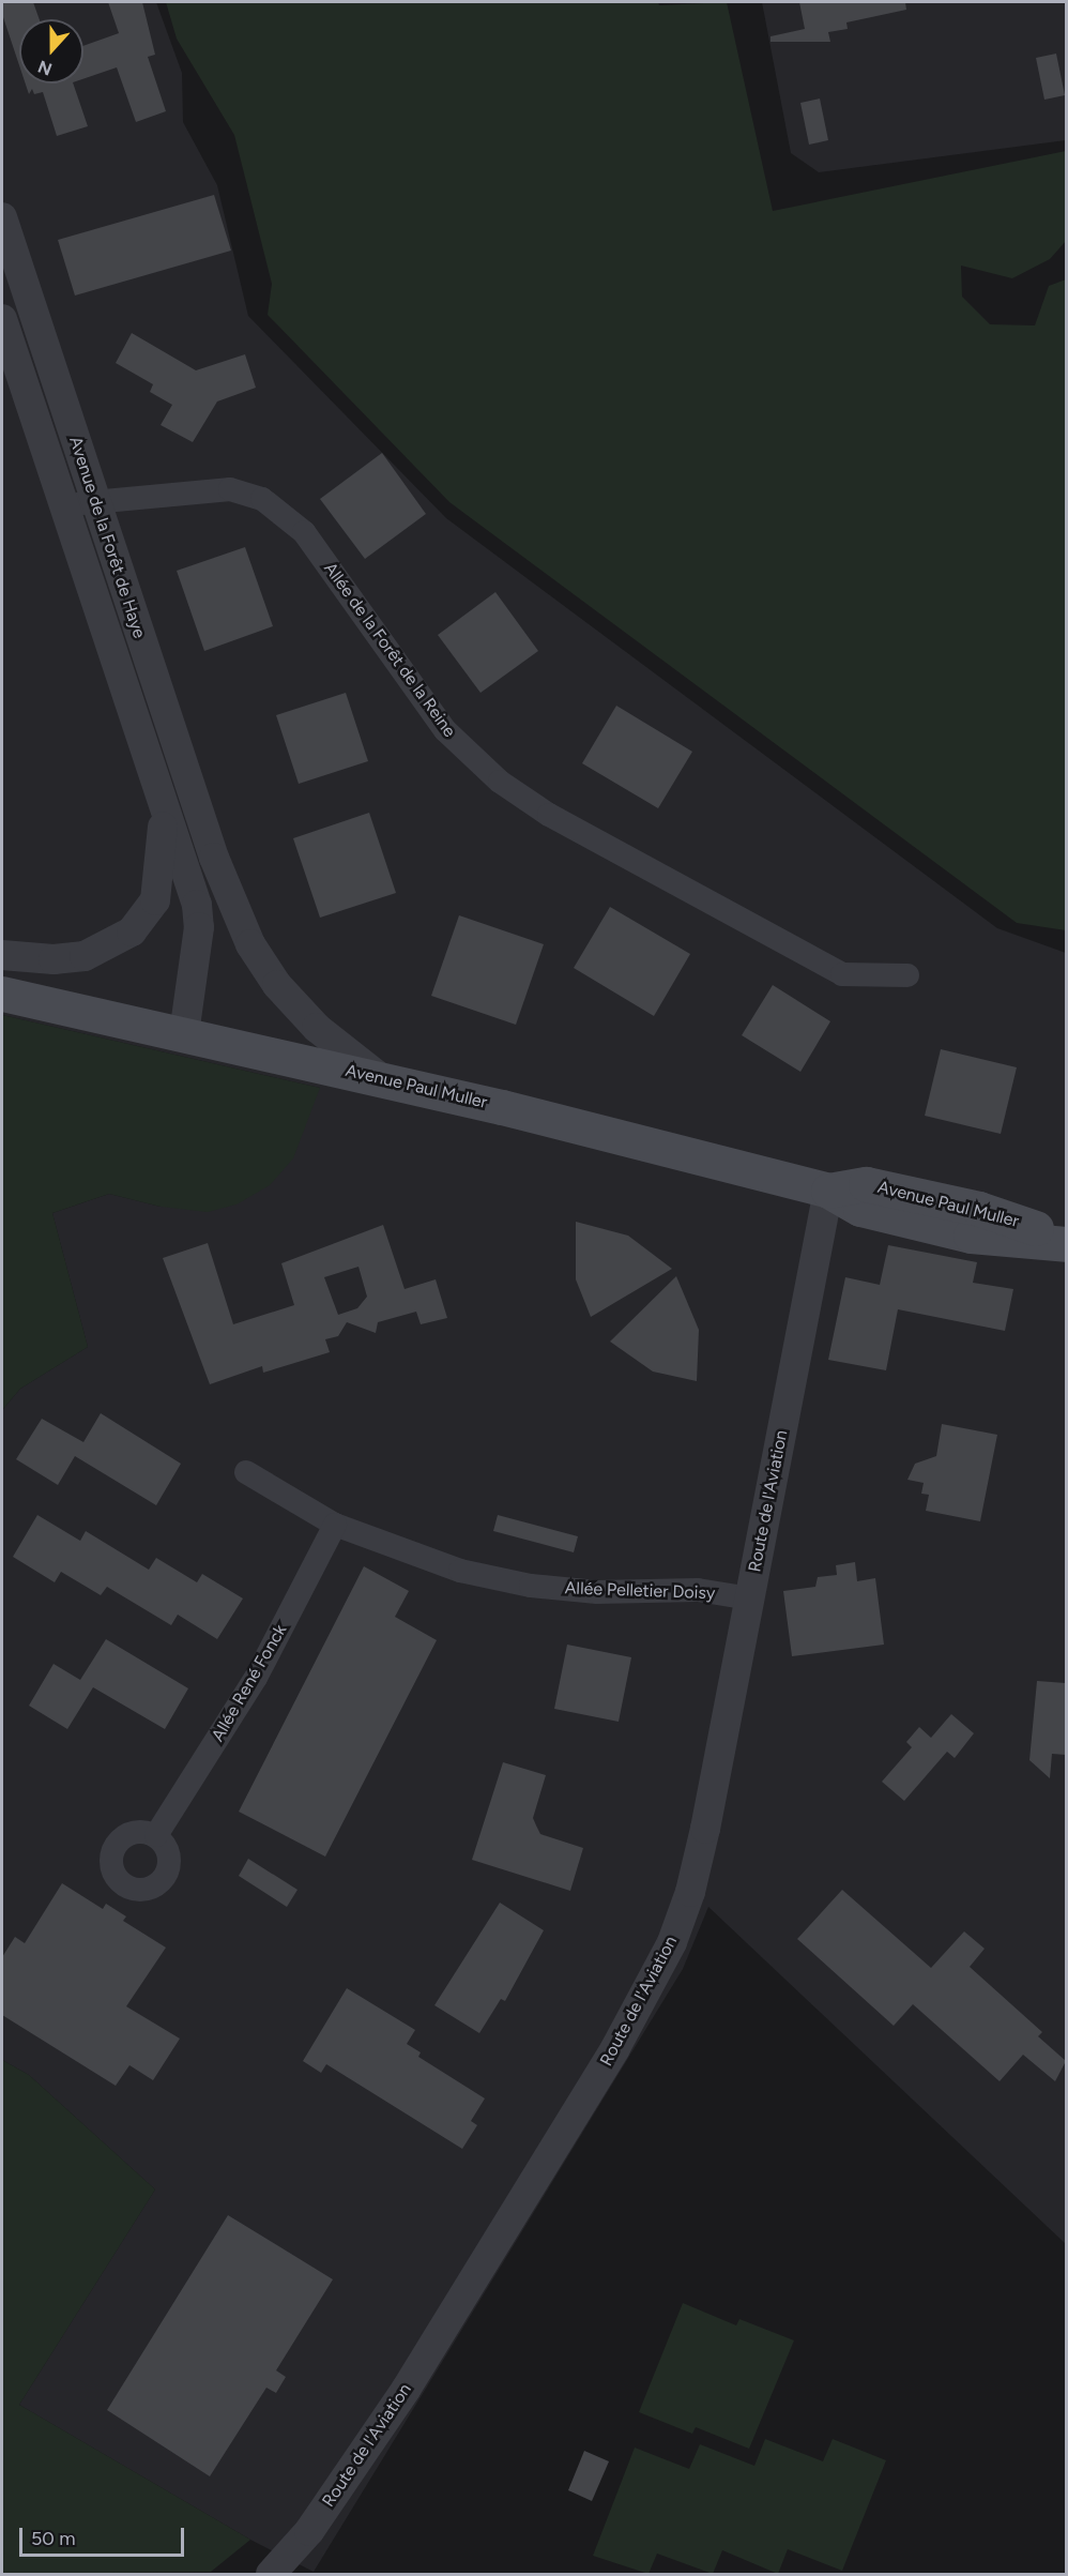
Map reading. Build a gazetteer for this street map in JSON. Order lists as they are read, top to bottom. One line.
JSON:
{"streets":{"main road":["Avenue Paul Muller"],"street":["Avenue de la Forêt de Haye","Allée de la Forêt de la Reine","Route de l'Aviation","Allée Pelletier Doisy","Allée René Fonck"]},"crossings":[["Avenue de la Forêt de Haye","Allée de la Forêt de la Reine"],["Avenue de la Forêt de Haye","Avenue Paul Muller"],["Avenue Paul Muller","Route de l'Aviation"],["Route de l'Aviation","Allée Pelletier Doisy"],["Allée Pelletier Doisy","Allée René Fonck"]],"scale_bar":"50 m","north":"bottom"}
